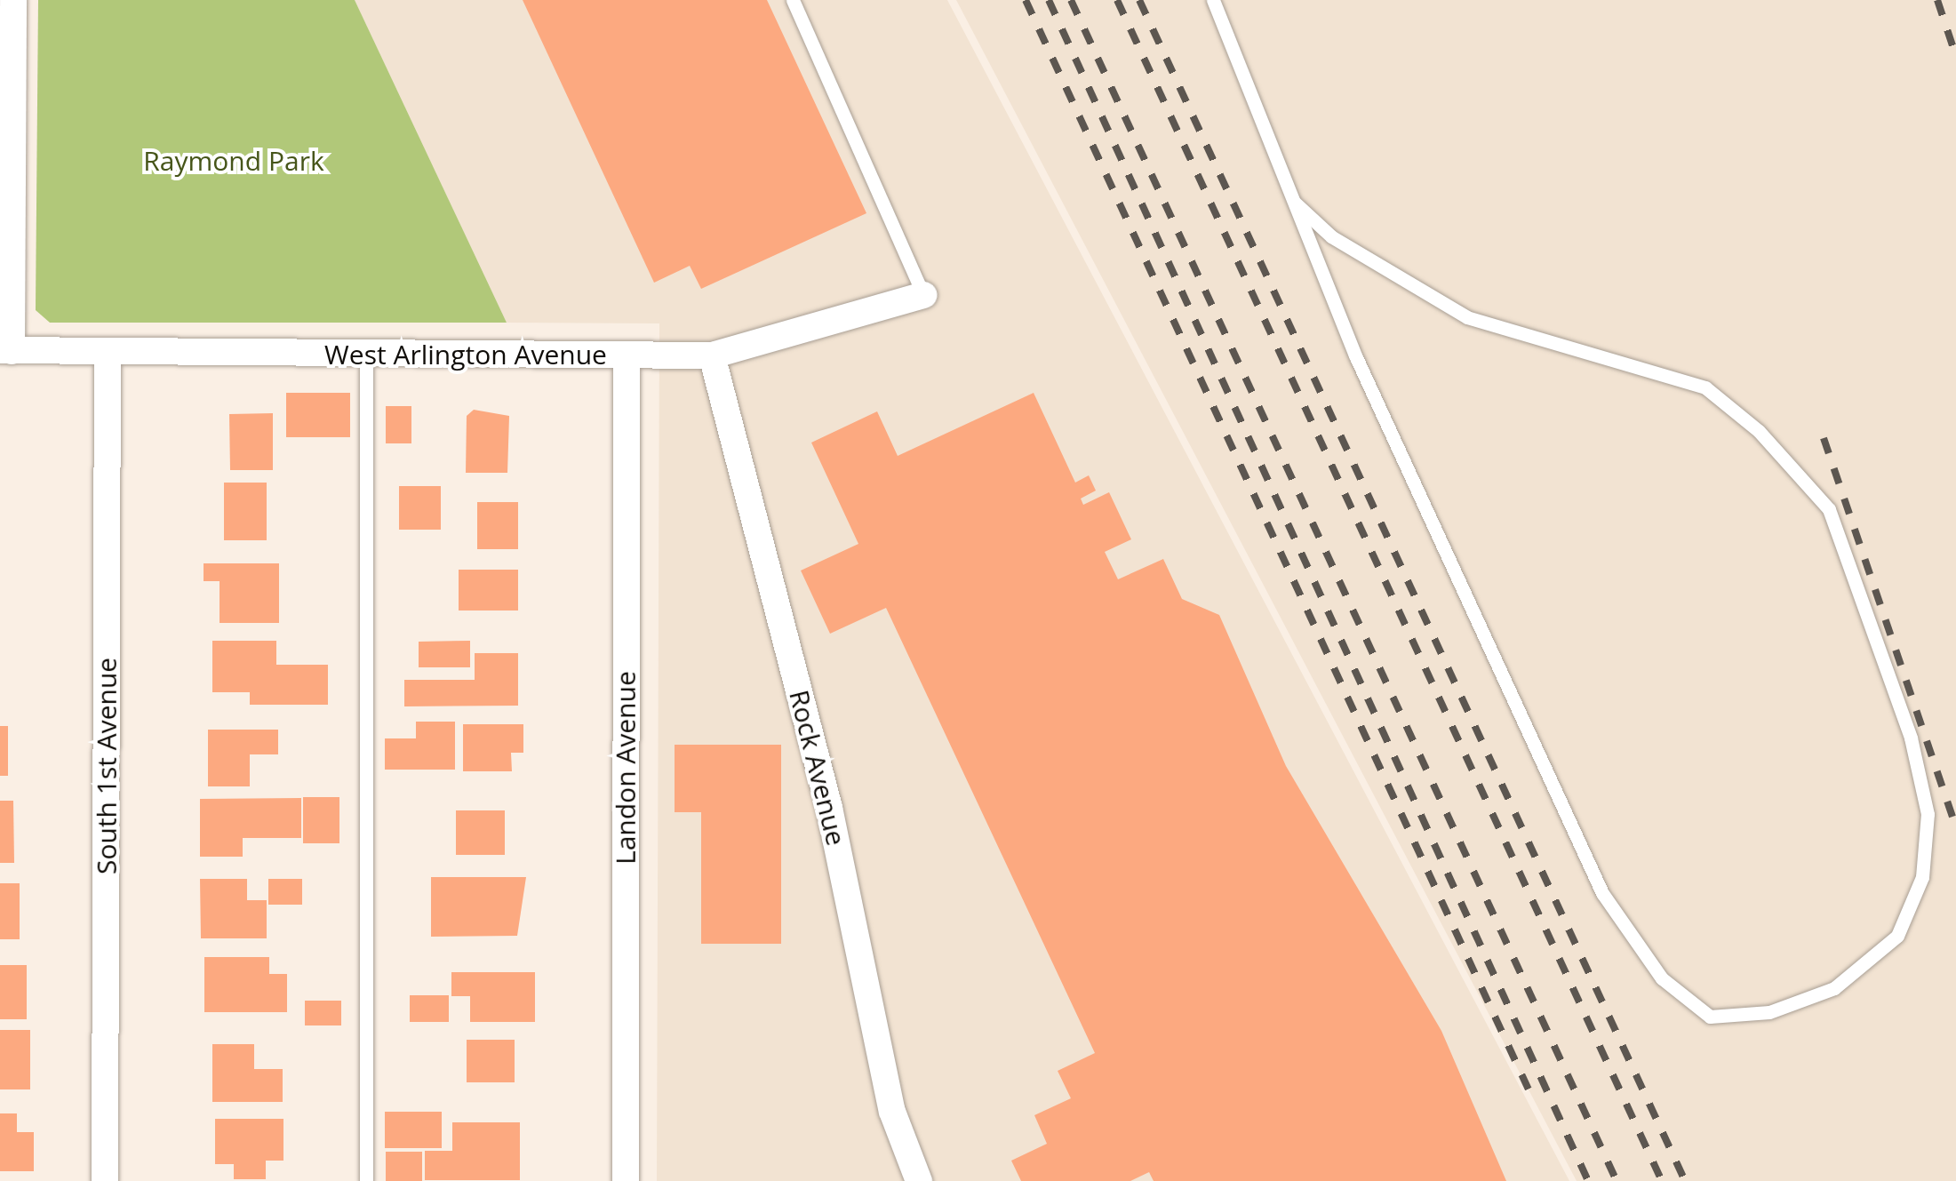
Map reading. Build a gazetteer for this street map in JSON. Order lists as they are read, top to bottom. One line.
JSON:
{"streets":{"street":["West Arlington Avenue","South 1st Avenue","Landon Avenue","Rock Avenue"]},"crossings":[["West Arlington Avenue","South 1st Avenue"],["West Arlington Avenue","Landon Avenue"],["West Arlington Avenue","Rock Avenue"]],"parks":["Raymond Park"]}
